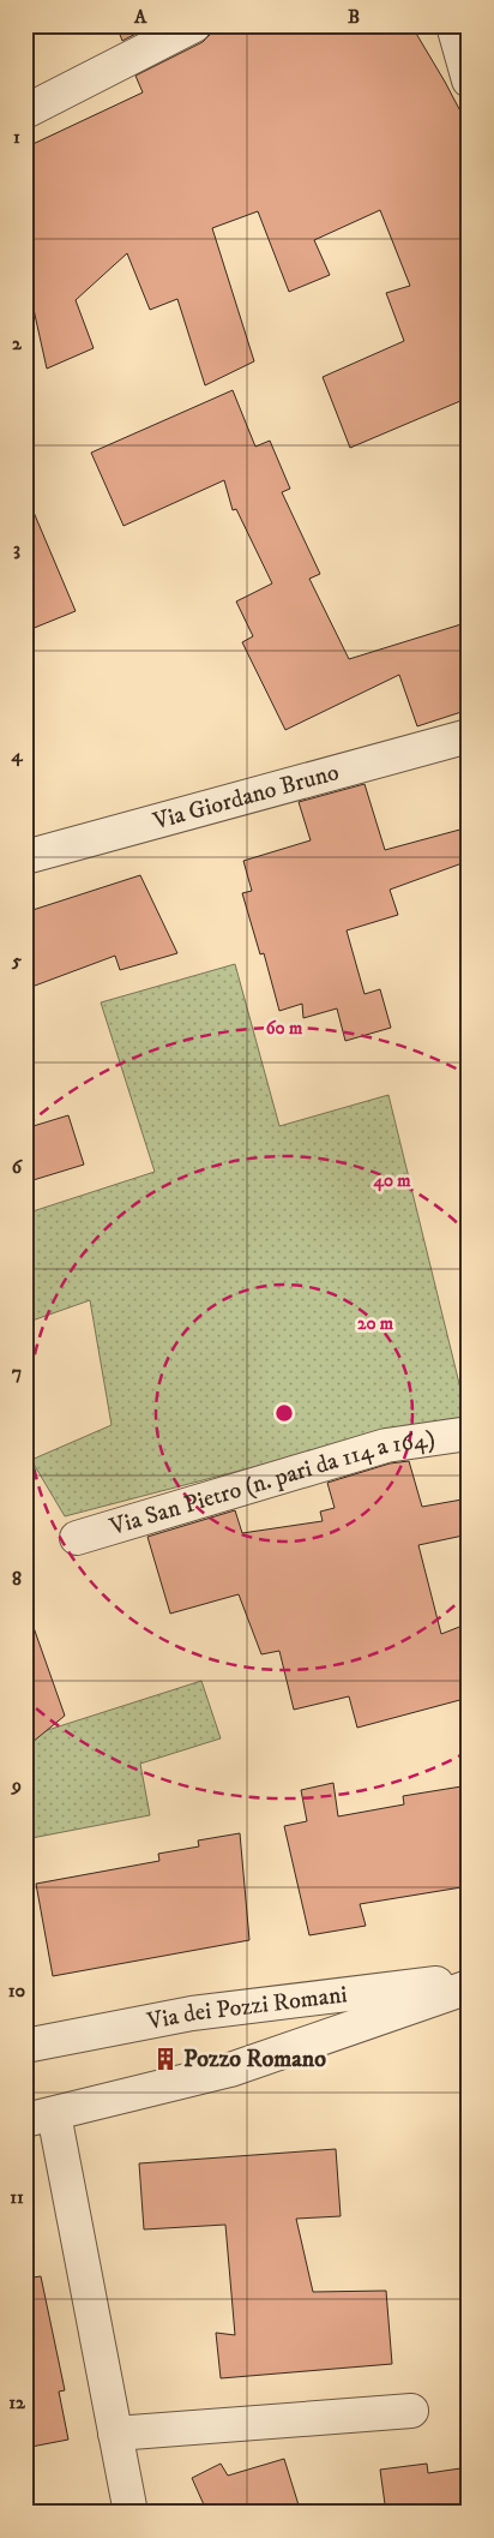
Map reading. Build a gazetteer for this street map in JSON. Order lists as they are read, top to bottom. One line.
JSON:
{"streets":{"street":["Via Giordano Bruno","Via San Pietro (n. pari da 114 a 164)","Via dei Pozzi Romani"]},"places":{"building":["Pozzo Romano"]},"grid":{"columns":["A","B"],"rows":["1","2","3","4","5","6","7","8","9","10","11","12"]},"rings":["60 m","40 m","20 m"]}
